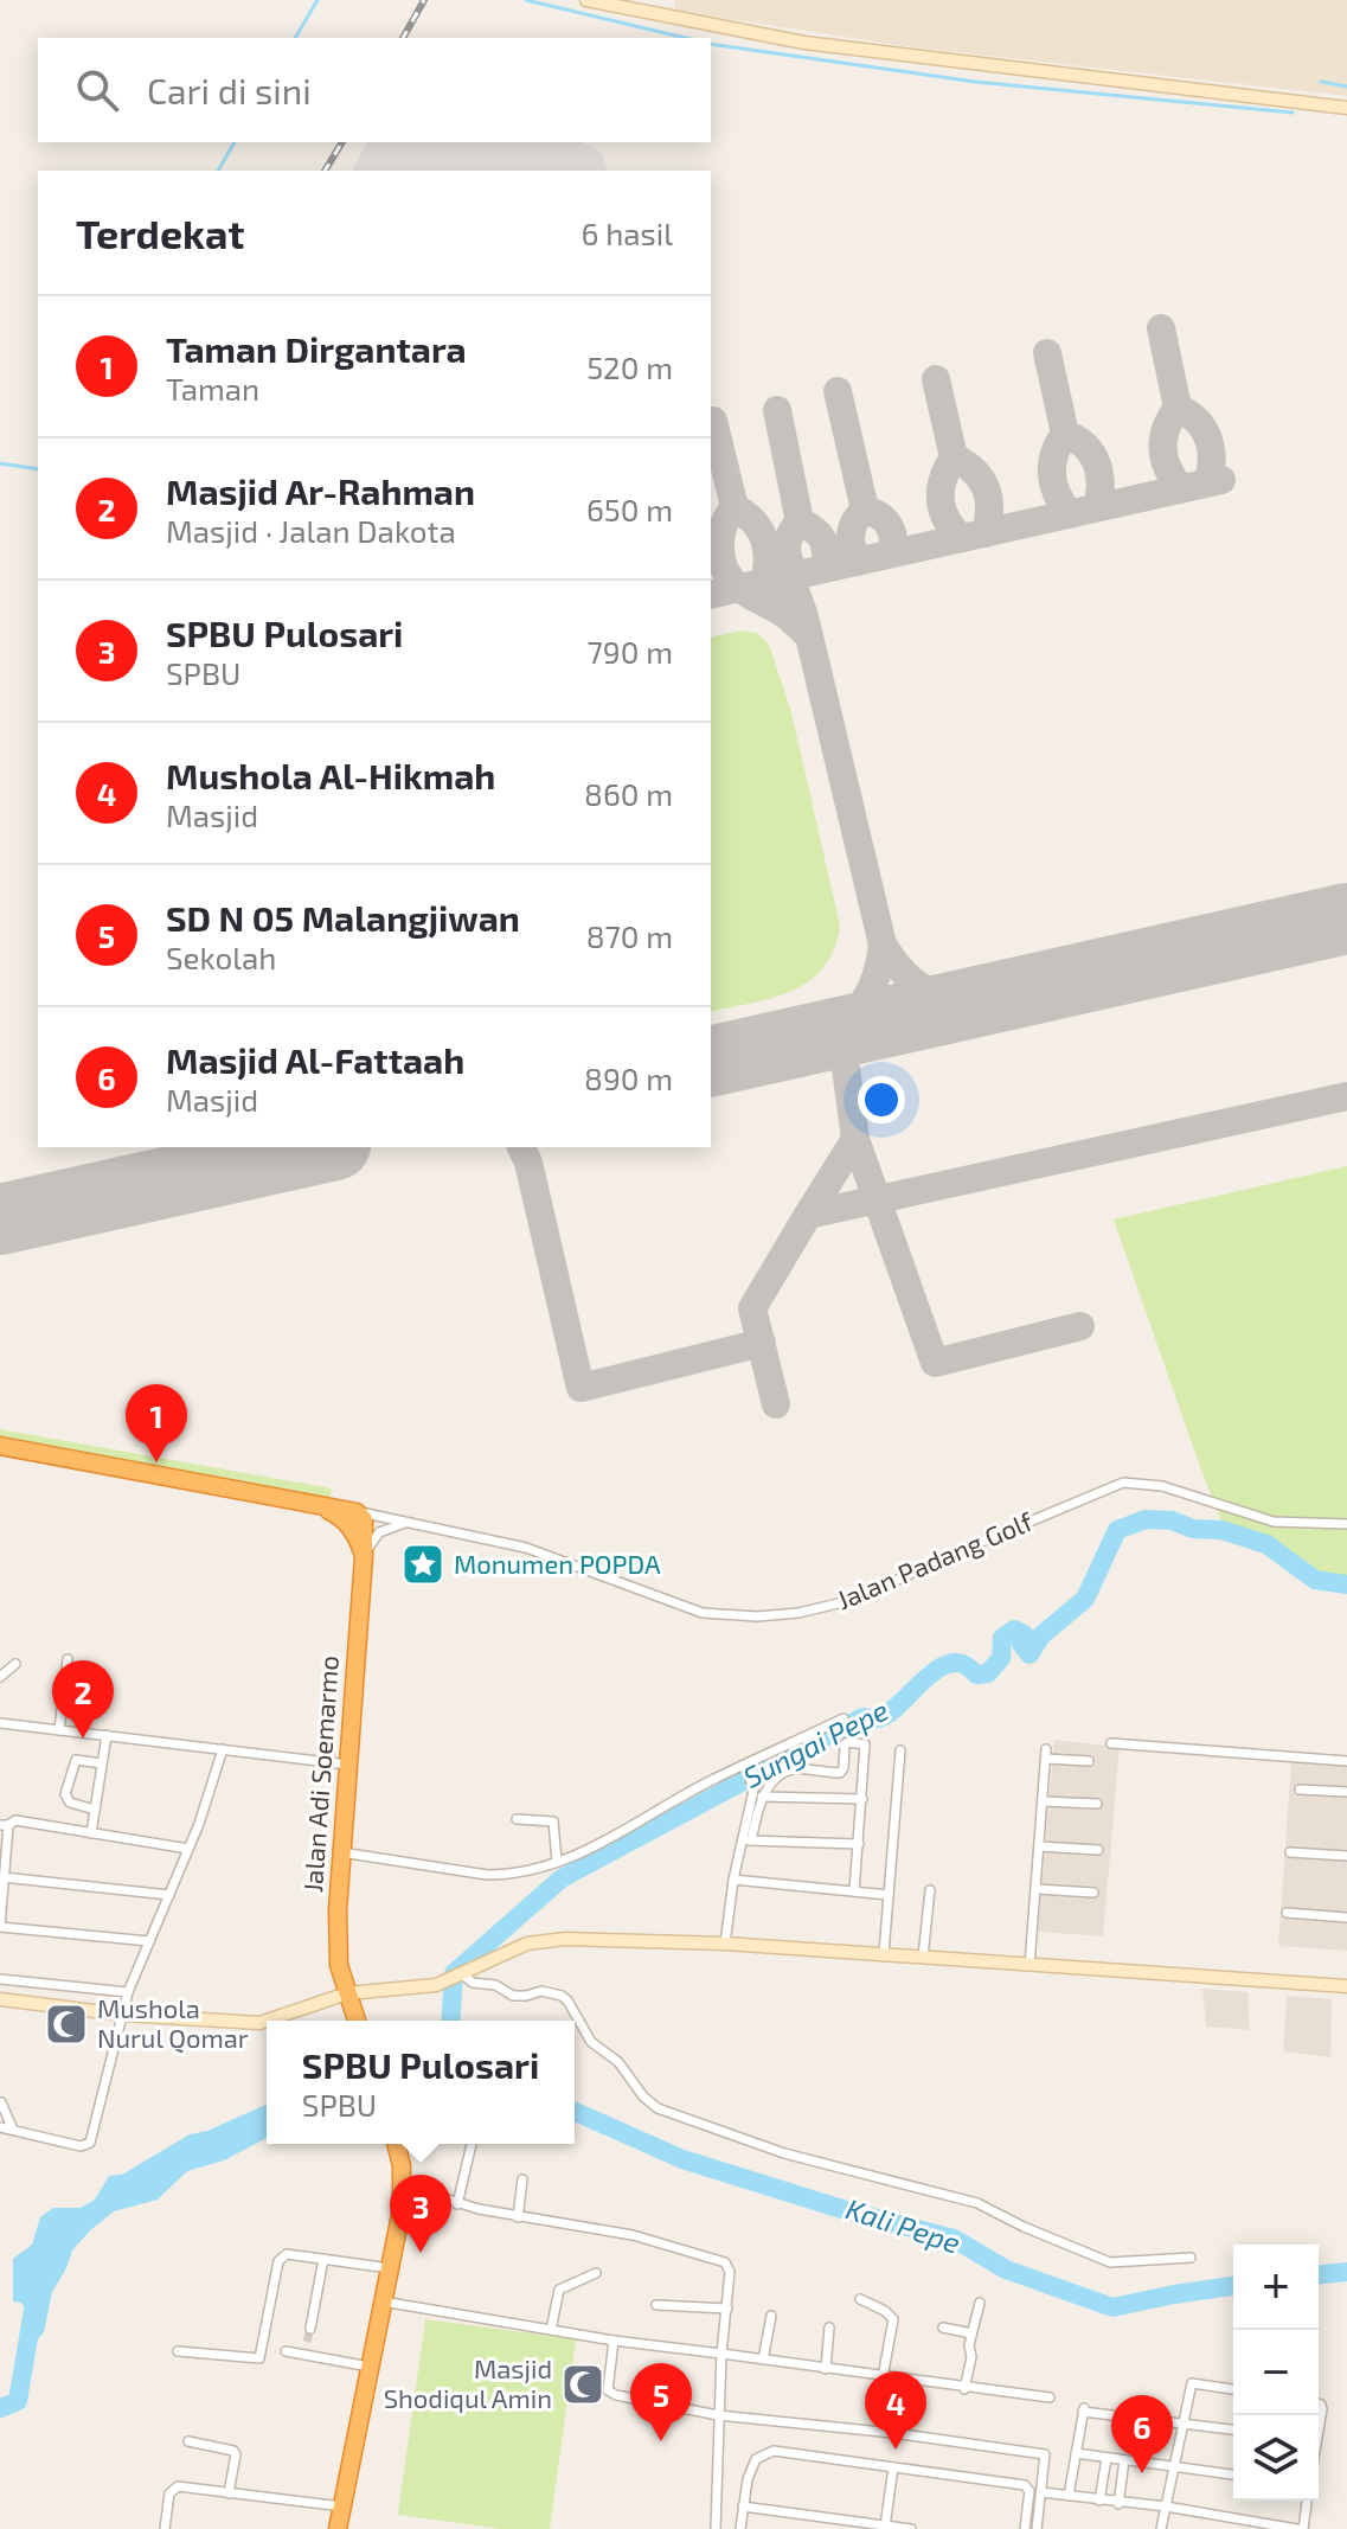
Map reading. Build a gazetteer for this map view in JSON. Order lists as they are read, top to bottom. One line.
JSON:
{"streets":{"highway":["Jalan Adi Soemarmo"],"street":["Jalan Padang Golf"]},"crossings":[["Jalan Padang Golf","Jalan Adi Soemarmo"]],"water":["Sungai Pepe","Kali Pepe"],"places":{"place":["Monumen POPDA"],"mosque":["Mushola Nurul Qomar","Masjid Shodiqul Amin"]},"page":{"search":"Cari di sini","heading":["Terdekat","6 hasil"],"list":[{"mark":"1","name":"Taman Dirgantara","note":"Taman","value":"520 m"},{"mark":"2","name":"Masjid Ar-Rahman","note":"Masjid · Jalan Dakota","value":"650 m"},{"mark":"3","name":"SPBU Pulosari","note":"SPBU","value":"790 m"},{"mark":"4","name":"Mushola Al-Hikmah","note":"Masjid","value":"860 m"},{"mark":"5","name":"SD N 05 Malangjiwan","note":"Sekolah","value":"870 m"},{"mark":"6","name":"Masjid Al-Fattaah","note":"Masjid","value":"890 m"}],"pins":["1","2","3","5","4","6"],"popup":["SPBU Pulosari","SPBU"],"map_buttons":["+","−"]}}
